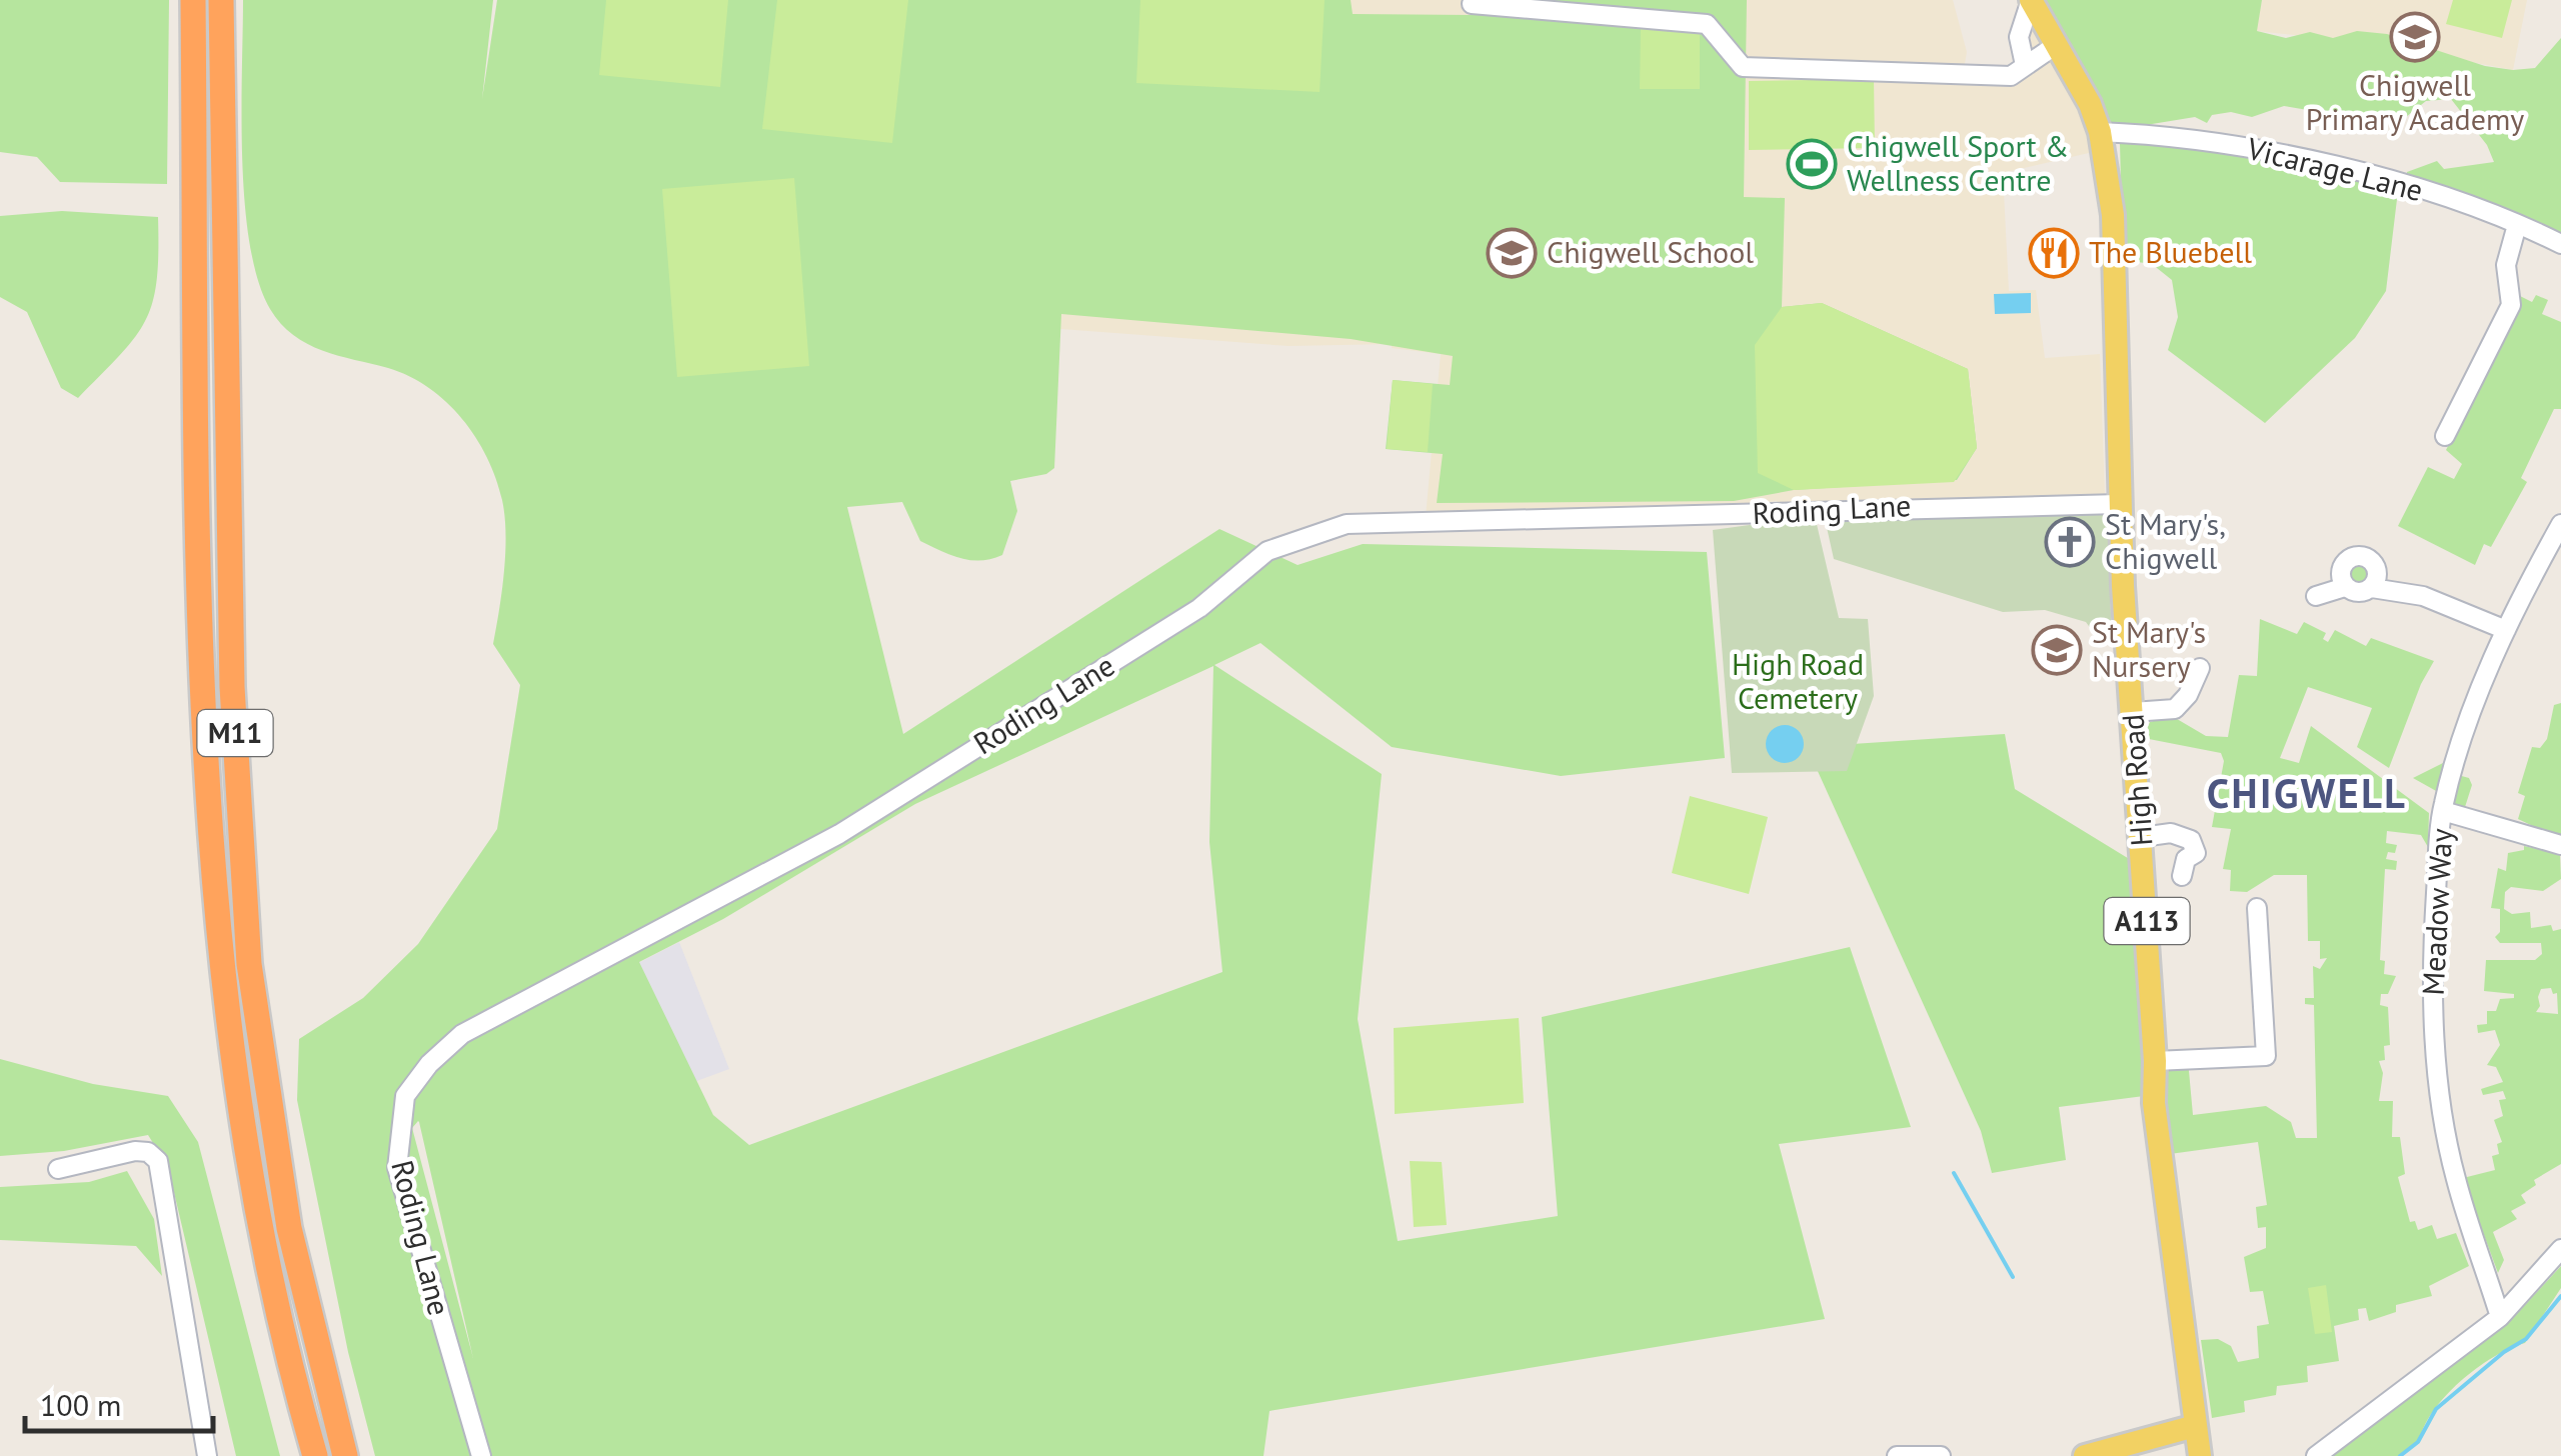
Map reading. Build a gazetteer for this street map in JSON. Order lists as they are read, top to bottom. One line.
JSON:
{"streets":{"highway":["M11"],"main road":["High Road","A113"],"street":["Vicarage Lane","Roding Lane","Meadow Way"]},"crossings":[["Vicarage Lane","High Road"],["Roding Lane","High Road"]],"districts":["CHIGWELL"],"parks":["High Road Cemetery"],"places":{"school or university":["Chigwell Primary Academy","Chigwell School","St Mary's Nursery"],"sports":["Chigwell Sport & Wellness Centre"],"restaurant":["The Bluebell"],"church":["St Mary's, Chigwell"]},"scale_bar":"100 m"}
